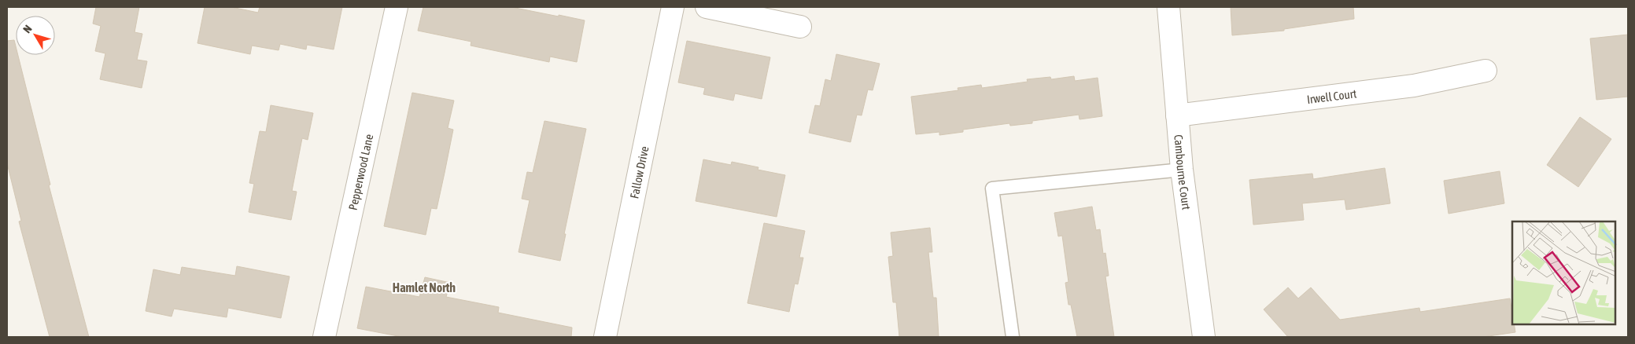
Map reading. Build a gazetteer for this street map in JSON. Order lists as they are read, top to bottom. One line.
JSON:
{"streets":{"street":["Irwell Court","Pepperwood Lane","Fallow Drive","Cambourne Court"]},"crossings":[["Irwell Court","Cambourne Court"]],"districts":["Hamlet North"],"north":"top left"}
